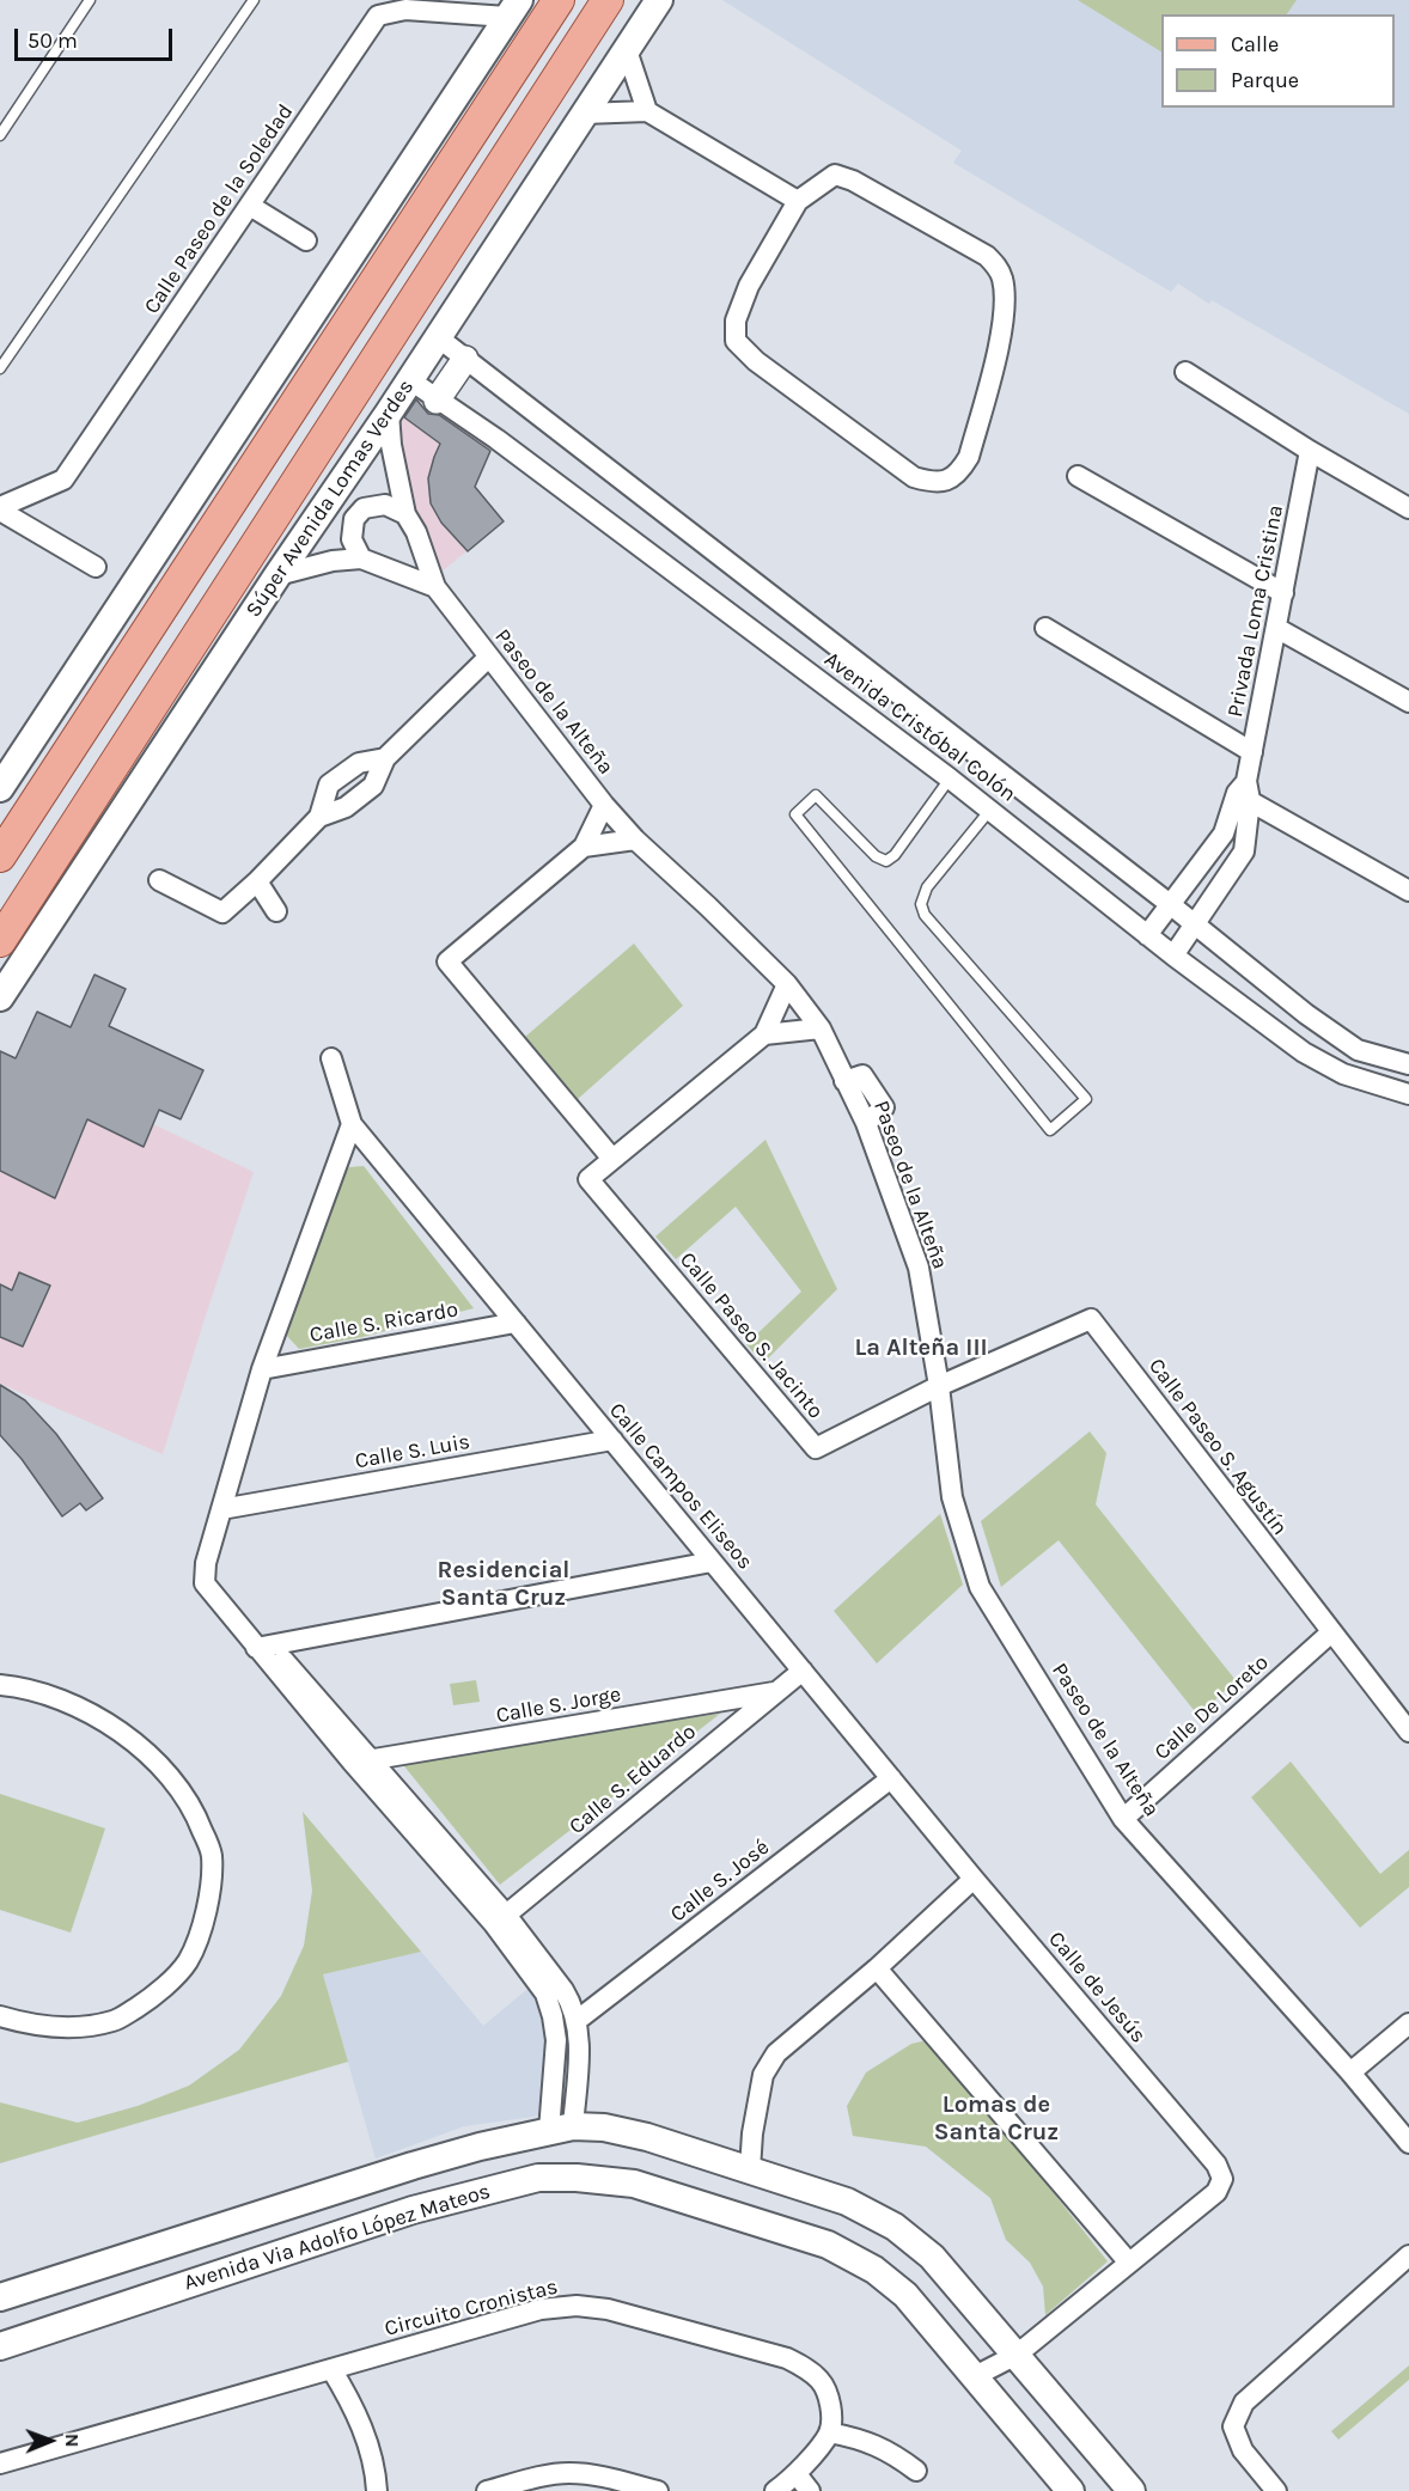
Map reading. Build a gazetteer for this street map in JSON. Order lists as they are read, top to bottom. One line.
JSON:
{"streets":{"main road":["Súper Avenida Lomas Verdes","Avenida Via Adolfo López Mateos"],"street":["Calle Paseo de la Soledad","Privada Loma Cristina","Paseo de la Alteña","Avenida Cristóbal Colón","Calle S. Ricardo","Calle Paseo S. Jacinto","Calle Paseo S. Agustín","Calle S. Luis","Calle Campos Eliseos","Calle S. Jorge","Calle De Loreto","Calle S. Eduardo","Calle S. José","Calle de Jesús","Circuito Cronistas"]},"crossings":[["Súper Avenida Lomas Verdes","Paseo de la Alteña"],["Súper Avenida Lomas Verdes","Avenida Cristóbal Colón"],["Privada Loma Cristina","Avenida Cristóbal Colón"],["Paseo de la Alteña","Calle Paseo S. Jacinto"],["Paseo de la Alteña","Calle Paseo S. Agustín"],["Paseo de la Alteña","Calle De Loreto"],["Calle S. Ricardo","Calle Campos Eliseos"],["Calle Paseo S. Jacinto","Calle Paseo S. Agustín"],["Calle Paseo S. Agustín","Calle De Loreto"],["Calle S. Luis","Calle Campos Eliseos"],["Calle Campos Eliseos","Calle S. Eduardo"],["Calle Campos Eliseos","Calle S. José"],["Calle Campos Eliseos","Calle de Jesús"],["Calle S. Jorge","Calle S. Eduardo"],["Calle de Jesús","Avenida Via Adolfo López Mateos"]],"districts":["La Alteña III","Residencial Santa Cruz","Lomas de Santa Cruz"],"legend":["Calle","Parque"],"scale_bar":"50 m","north":"right"}
